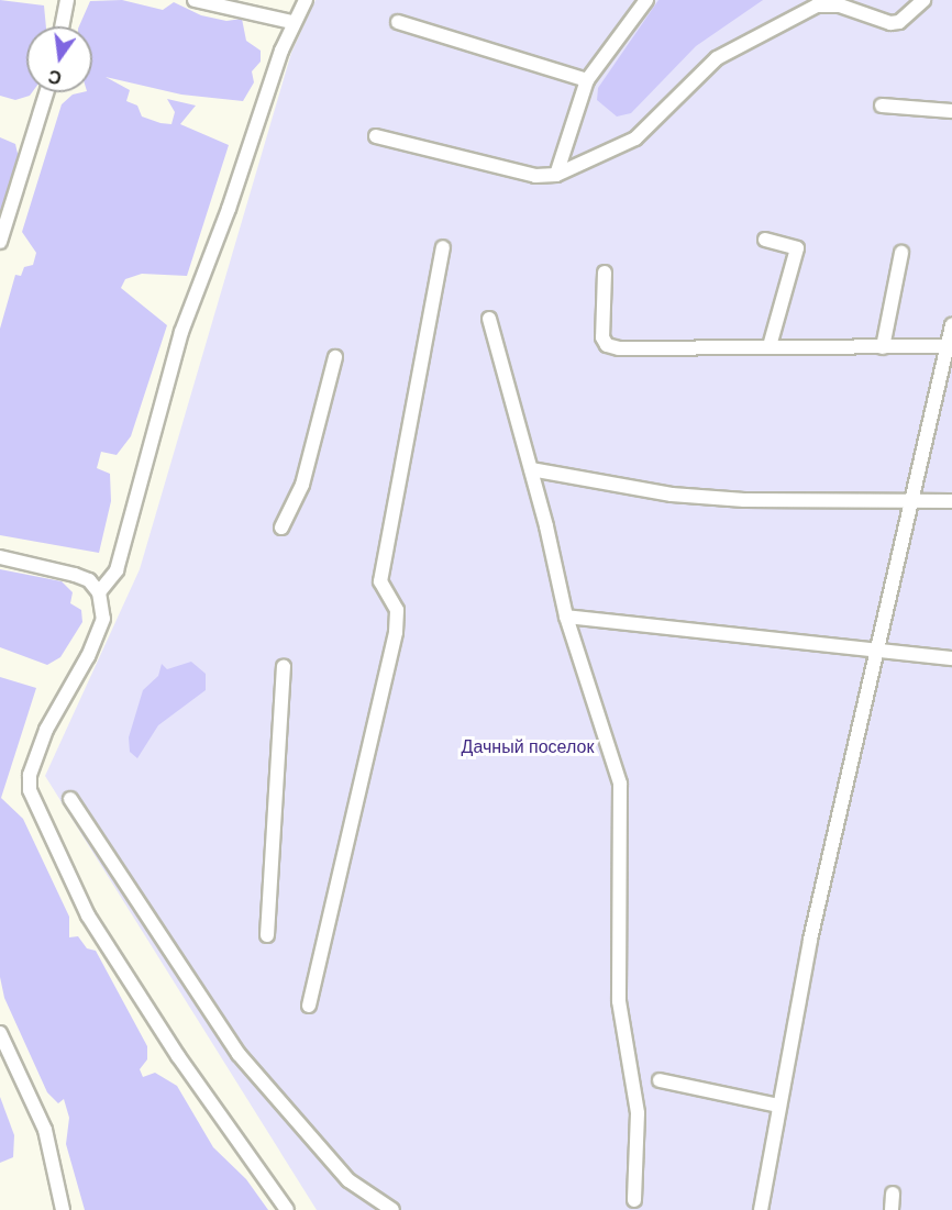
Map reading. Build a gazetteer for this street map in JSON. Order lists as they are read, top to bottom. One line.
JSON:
{"parks":["Дачный поселок"],"north":"bottom"}
